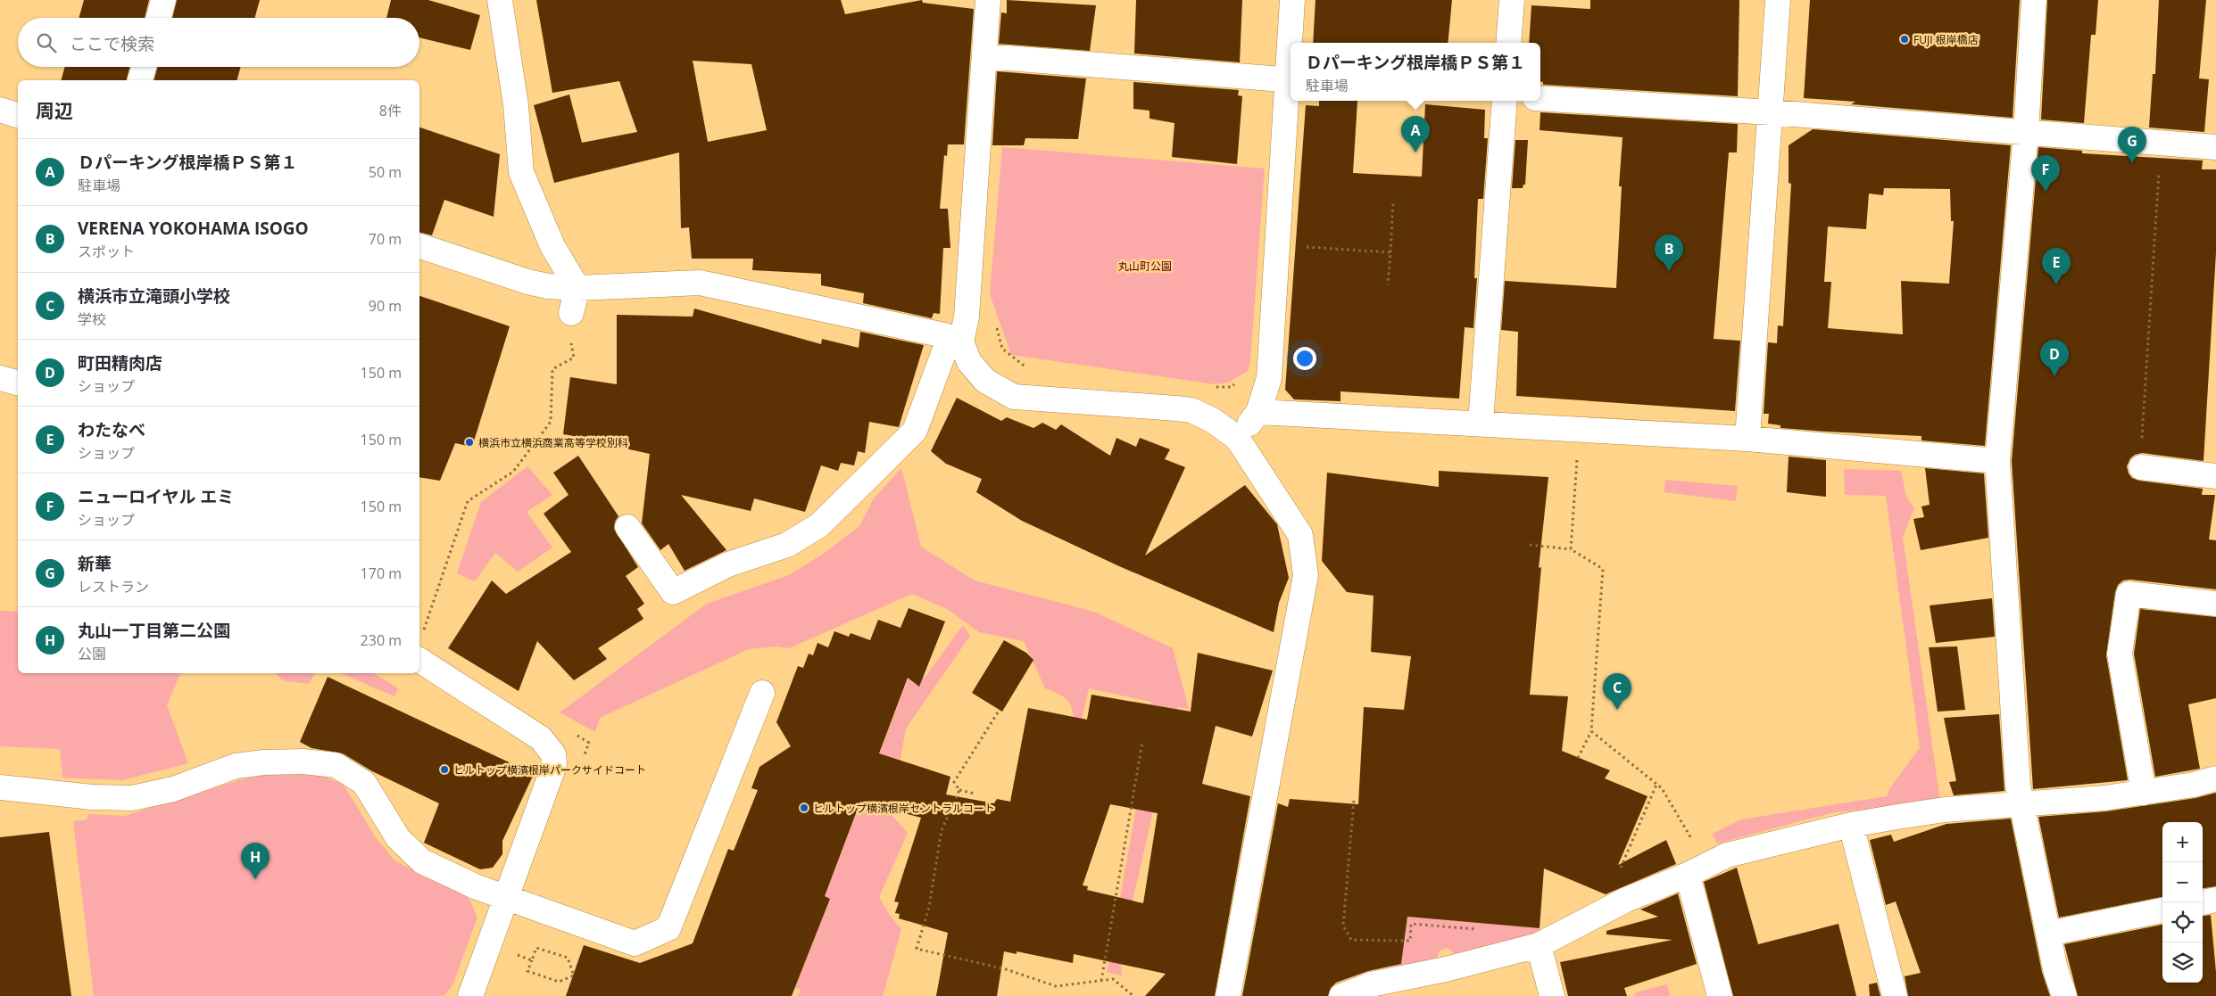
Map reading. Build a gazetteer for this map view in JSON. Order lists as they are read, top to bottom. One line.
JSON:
{"parks":["丸山町公園"],"places":["FUJI 根岸橋店","横浜市立横浜商業高等学校別科","ヒルトップ横濱根岸パークサイドコート","ヒルトップ横濱根岸セントラルコート"],"page":{"search":"ここで検索","popup":["Ｄパーキング根岸橋ＰＳ第１","駐車場"],"heading":["周辺","8件"],"pins":["A","G","F","B","E","D","C","H"],"list":[{"mark":"A","name":"Ｄパーキング根岸橋ＰＳ第１","note":"駐車場","value":"50 m"},{"mark":"B","name":"VERENA YOKOHAMA ISOGO","note":"スポット","value":"70 m"},{"mark":"C","name":"横浜市立滝頭小学校","note":"学校","value":"90 m"},{"mark":"D","name":"町田精肉店","note":"ショップ","value":"150 m"},{"mark":"E","name":"わたなべ","note":"ショップ","value":"150 m"},{"mark":"F","name":"ニューロイヤル エミ","note":"ショップ","value":"150 m"},{"mark":"G","name":"新華","note":"レストラン","value":"170 m"},{"mark":"H","name":"丸山一丁目第二公園","note":"公園","value":"230 m"}],"map_buttons":["+","−"]}}
